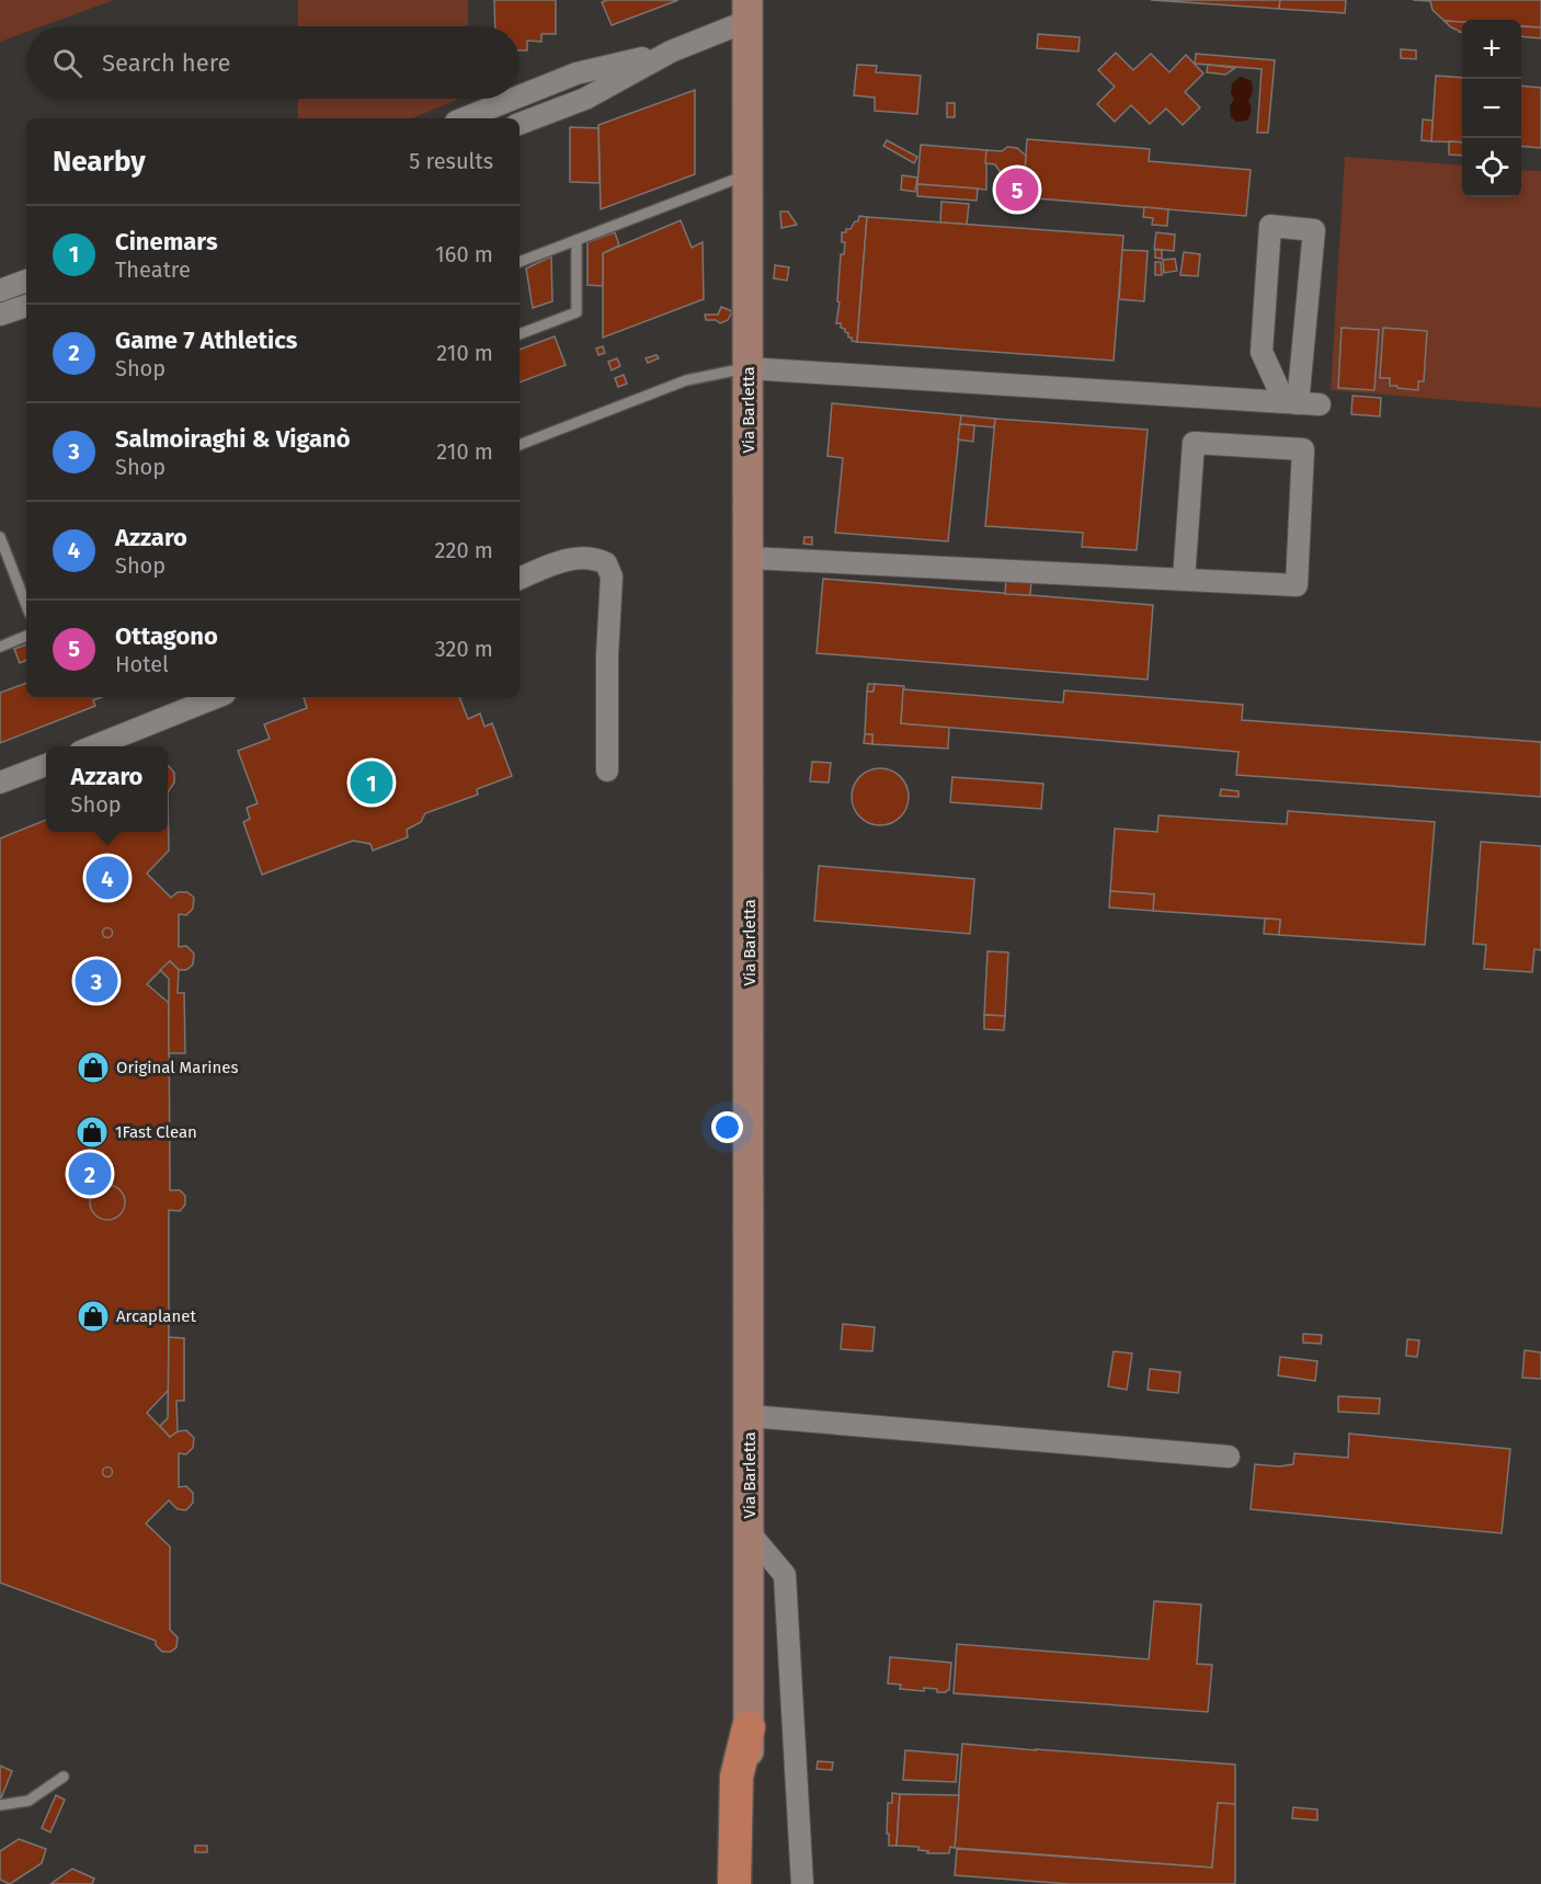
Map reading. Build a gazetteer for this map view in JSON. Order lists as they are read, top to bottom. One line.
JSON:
{"streets":{"main road":["Via Barletta"]},"places":{"shop":["Original Marines","1Fast Clean","Arcaplanet"]},"page":{"map_buttons":["+","−"],"search":"Search here","heading":["Nearby","5 results"],"pins":["5","1","4","3","2"],"list":[{"mark":"1","name":"Cinemars","note":"Theatre","value":"160 m"},{"mark":"2","name":"Game 7 Athletics","note":"Shop","value":"210 m"},{"mark":"3","name":"Salmoiraghi & Viganò","note":"Shop","value":"210 m"},{"mark":"4","name":"Azzaro","note":"Shop","value":"220 m"},{"mark":"5","name":"Ottagono","note":"Hotel","value":"320 m"}],"popup":["Azzaro","Shop"]}}
